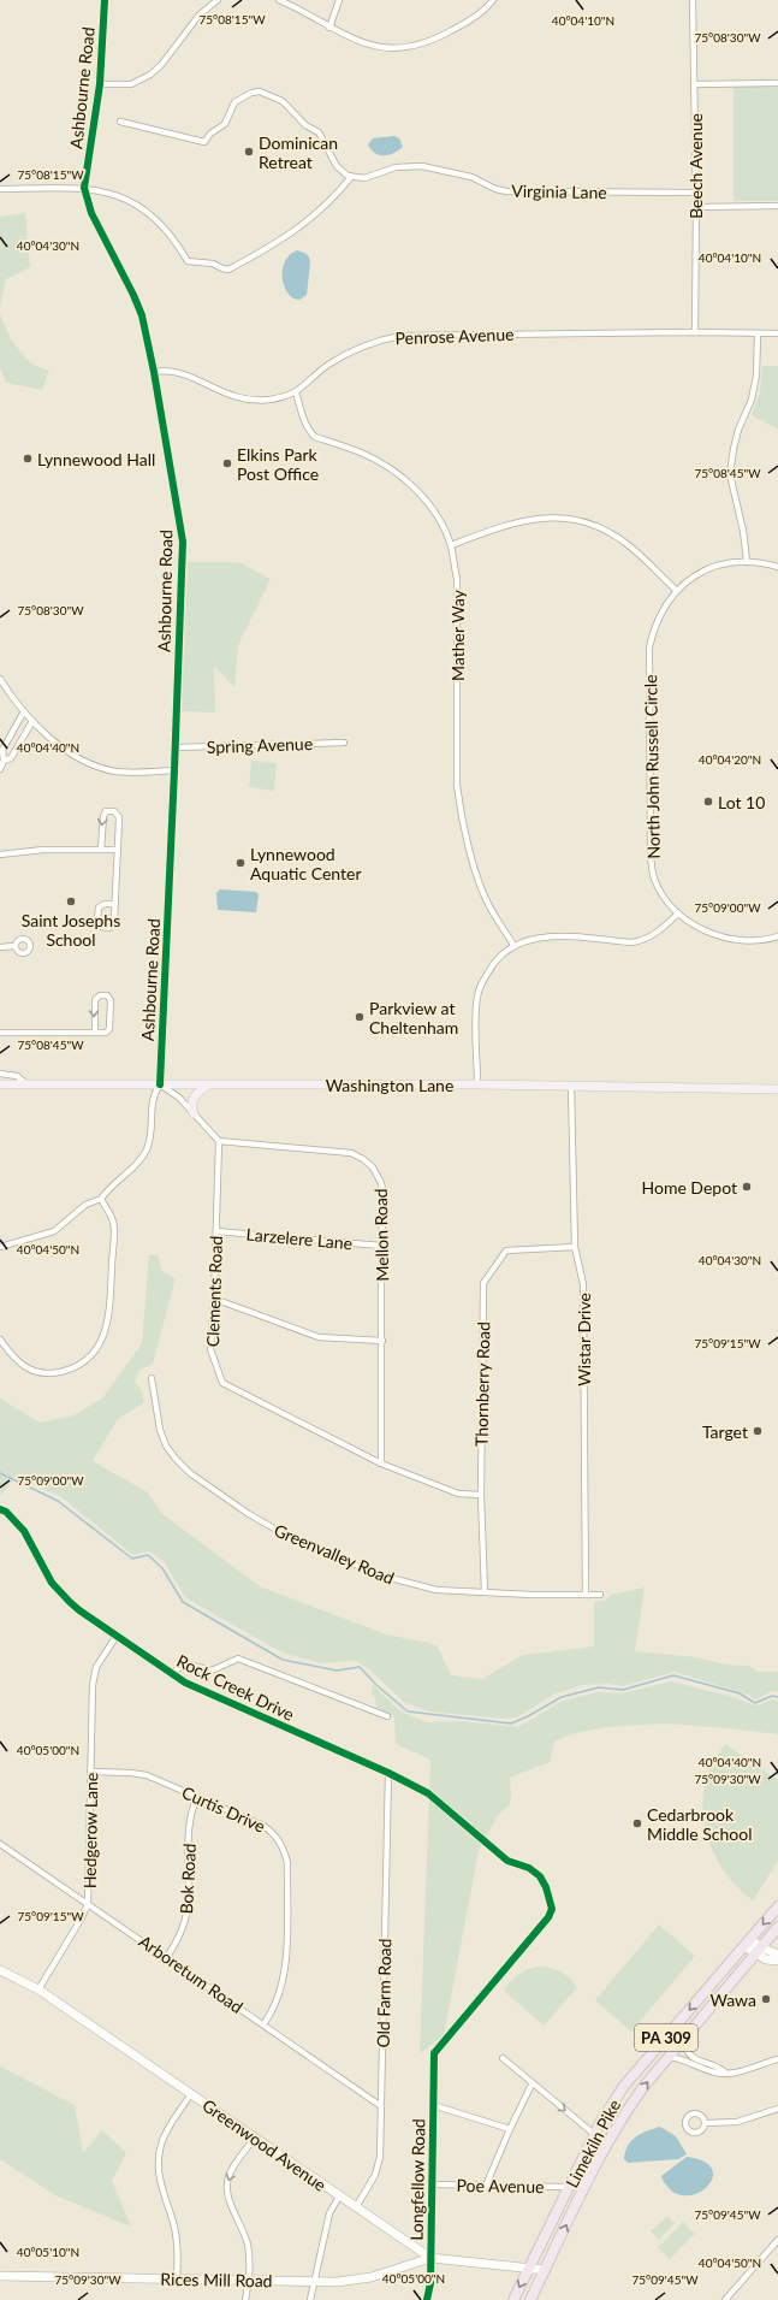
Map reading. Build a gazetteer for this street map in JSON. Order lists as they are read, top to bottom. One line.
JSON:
{"streets":{"highway":["PA 309","Limekiln Pike"],"main road":["Washington Lane","Greenwood Avenue","Rices Mill Road"],"street":["Ashbourne Road","Beech Avenue","Virginia Lane","Penrose Avenue","Mather Way","Spring Avenue","North John Russell Circle","Mellon Road","Larzelere Lane","Clements Road","Wistar Drive","Thornberry Road","Greenvalley Road","Rock Creek Drive","Curtis Drive","Hedgerow Lane","Bok Road","Arboretum Road","Old Farm Road","Longfellow Road","Poe Avenue"]},"crossings":[["Ashbourne Road","Penrose Avenue"],["Ashbourne Road","Spring Avenue"],["Ashbourne Road","Washington Lane"],["Beech Avenue","Virginia Lane"],["Beech Avenue","Penrose Avenue"],["Penrose Avenue","Mather Way"],["Washington Lane","Wistar Drive"],["Mellon Road","Larzelere Lane"],["Mellon Road","Clements Road"],["Larzelere Lane","Clements Road"],["Clements Road","Thornberry Road"],["Wistar Drive","Thornberry Road"],["Wistar Drive","Greenvalley Road"],["Thornberry Road","Greenvalley Road"],["Rock Creek Drive","Hedgerow Lane"],["Rock Creek Drive","Old Farm Road"],["Rock Creek Drive","Longfellow Road"],["Curtis Drive","Hedgerow Lane"],["Curtis Drive","Bok Road"],["Curtis Drive","Arboretum Road"],["Hedgerow Lane","Arboretum Road"],["Hedgerow Lane","Greenwood Avenue"],["Bok Road","Arboretum Road"],["Arboretum Road","Old Farm Road"],["Old Farm Road","Greenwood Avenue"],["PA 309","Limekiln Pike"],["Limekiln Pike","Greenwood Avenue"],["Limekiln Pike","Poe Avenue"],["Greenwood Avenue","Longfellow Road"],["Greenwood Avenue","Rices Mill Road"],["Longfellow Road","Poe Avenue"],["Longfellow Road","Rices Mill Road"]],"places":["Dominican Retreat","Lynnewood Hall","Elkins Park Post Office","Lot 10","Lynnewood Aquatic Center","Saint Josephs School","Parkview at Cheltenham","Home Depot","Target","Cedarbrook Middle School","Wawa"],"coordinates":["75°08'15\"W","40°04'10\"N","75°08'30\"W","40°04'30\"N","75°08'45\"W","40°04'40\"N","40°04'20\"N","75°09'00\"W","40°04'50\"N","75°09'15\"W","40°05'00\"N","75°09'30\"W","75°09'45\"W","40°05'10\"N"]}
